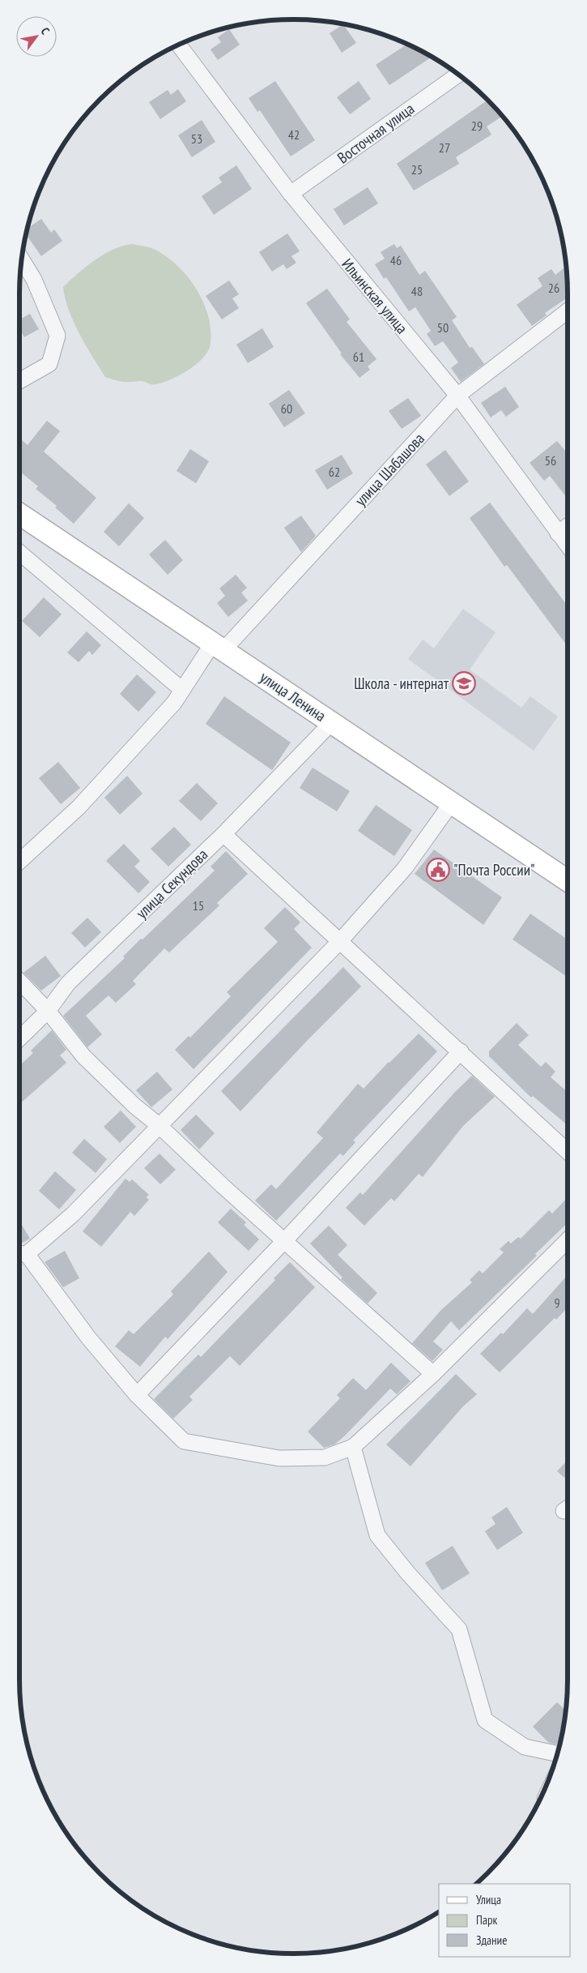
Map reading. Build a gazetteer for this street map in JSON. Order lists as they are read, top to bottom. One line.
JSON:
{"streets":{"main road":["улица Ленина"],"street":["Восточная улица","Ильинская улица","улица Шабашова","улица Секундова"]},"crossings":[["Восточная улица","Ильинская улица"],["Ильинская улица","улица Шабашова"],["улица Шабашова","улица Ленина"],["улица Ленина","улица Секундова"]],"places":{"school or university":["Школа - интернат"],"public building":["\"Почта России\""]},"house_numbers":["29","42","53","27","25","46","26","48","50","61","60","56","62","15","9"],"legend":["Улица","Парк","Здание"],"north":"top right"}
